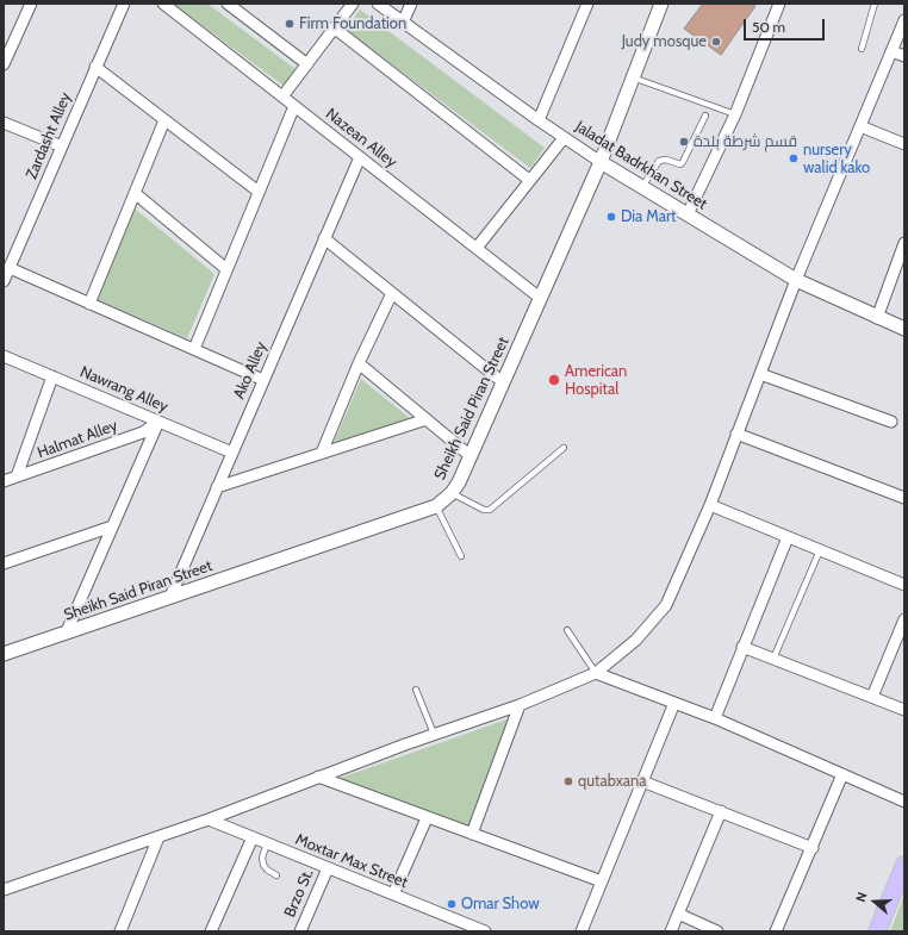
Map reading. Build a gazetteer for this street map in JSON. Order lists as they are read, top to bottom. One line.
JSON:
{"streets":{"street":["Zardasht Alley","Nazean Alley","Jaladat Badrkhan Street","Ako Alley","Nawrang Alley","Sheikh Said Piran Street","Halmat Alley","Moxtar Max Street","Brzo St."]},"crossings":[["Nazean Alley","Ako Alley"],["Nazean Alley","Sheikh Said Piran Street"],["Jaladat Badrkhan Street","Sheikh Said Piran Street"],["Ako Alley","Nawrang Alley"],["Ako Alley","Sheikh Said Piran Street"],["Nawrang Alley","Halmat Alley"],["Moxtar Max Street","Brzo St."]],"places":["Firm Foundation","Judy mosque","قسم شرطة بلدة","nursery walid kako","Dia Mart","American Hospital","qutabxana","Omar Show"],"scale_bar":"50 m","north":"left"}
